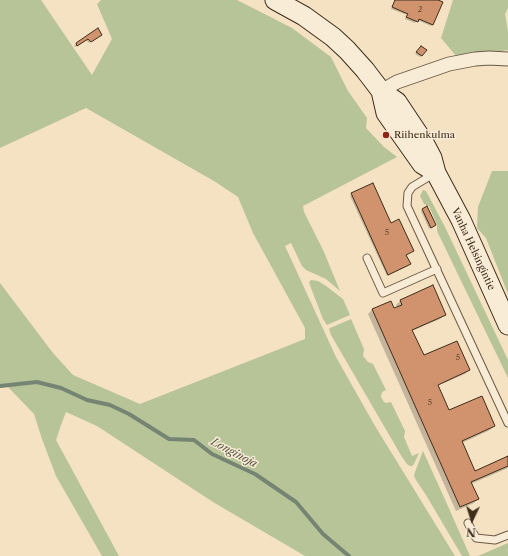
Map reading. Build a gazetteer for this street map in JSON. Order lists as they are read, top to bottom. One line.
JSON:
{"streets":{"main road":["Vanha Helsingintie"]},"water":["Longinoja"],"places":["Riihenkulma"],"house_numbers":["2","5","5","5"],"north":"bottom"}
